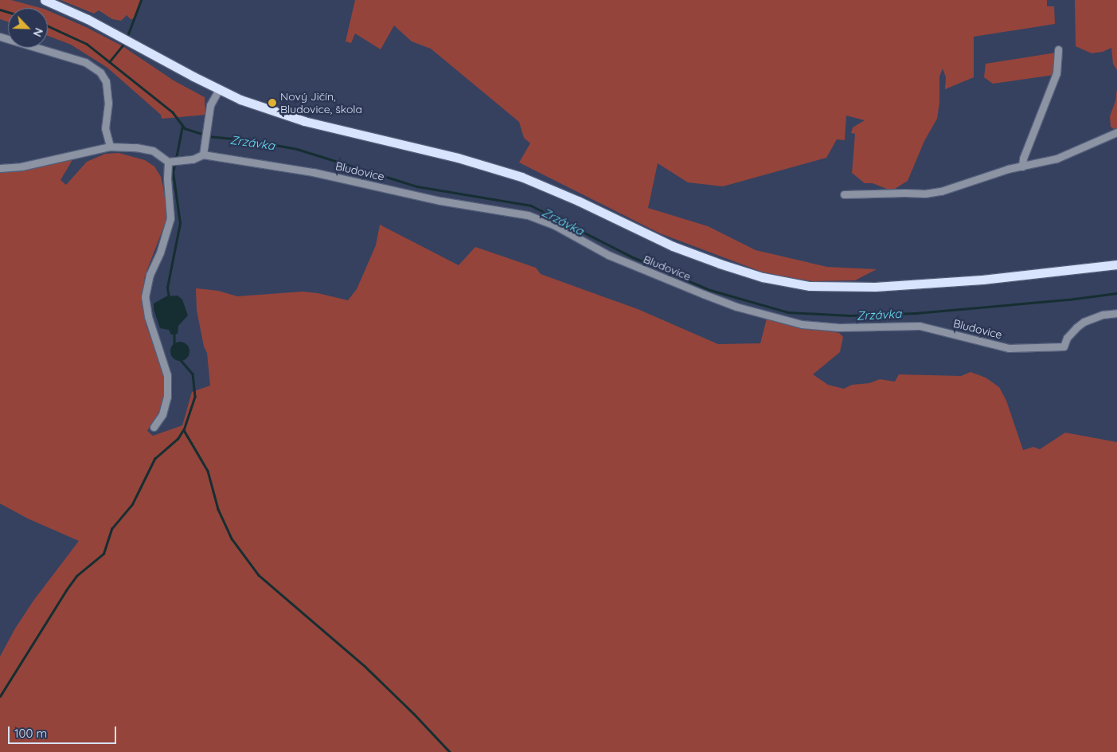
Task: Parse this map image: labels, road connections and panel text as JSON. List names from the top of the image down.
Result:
{
  "streets": {
    "street": ["Bludovice"]
  },
  "water": ["Zrzávka"],
  "places": ["Nový Jičín, Bludovice, škola"],
  "scale_bar": "100 m",
  "north": "bottom right"
}
